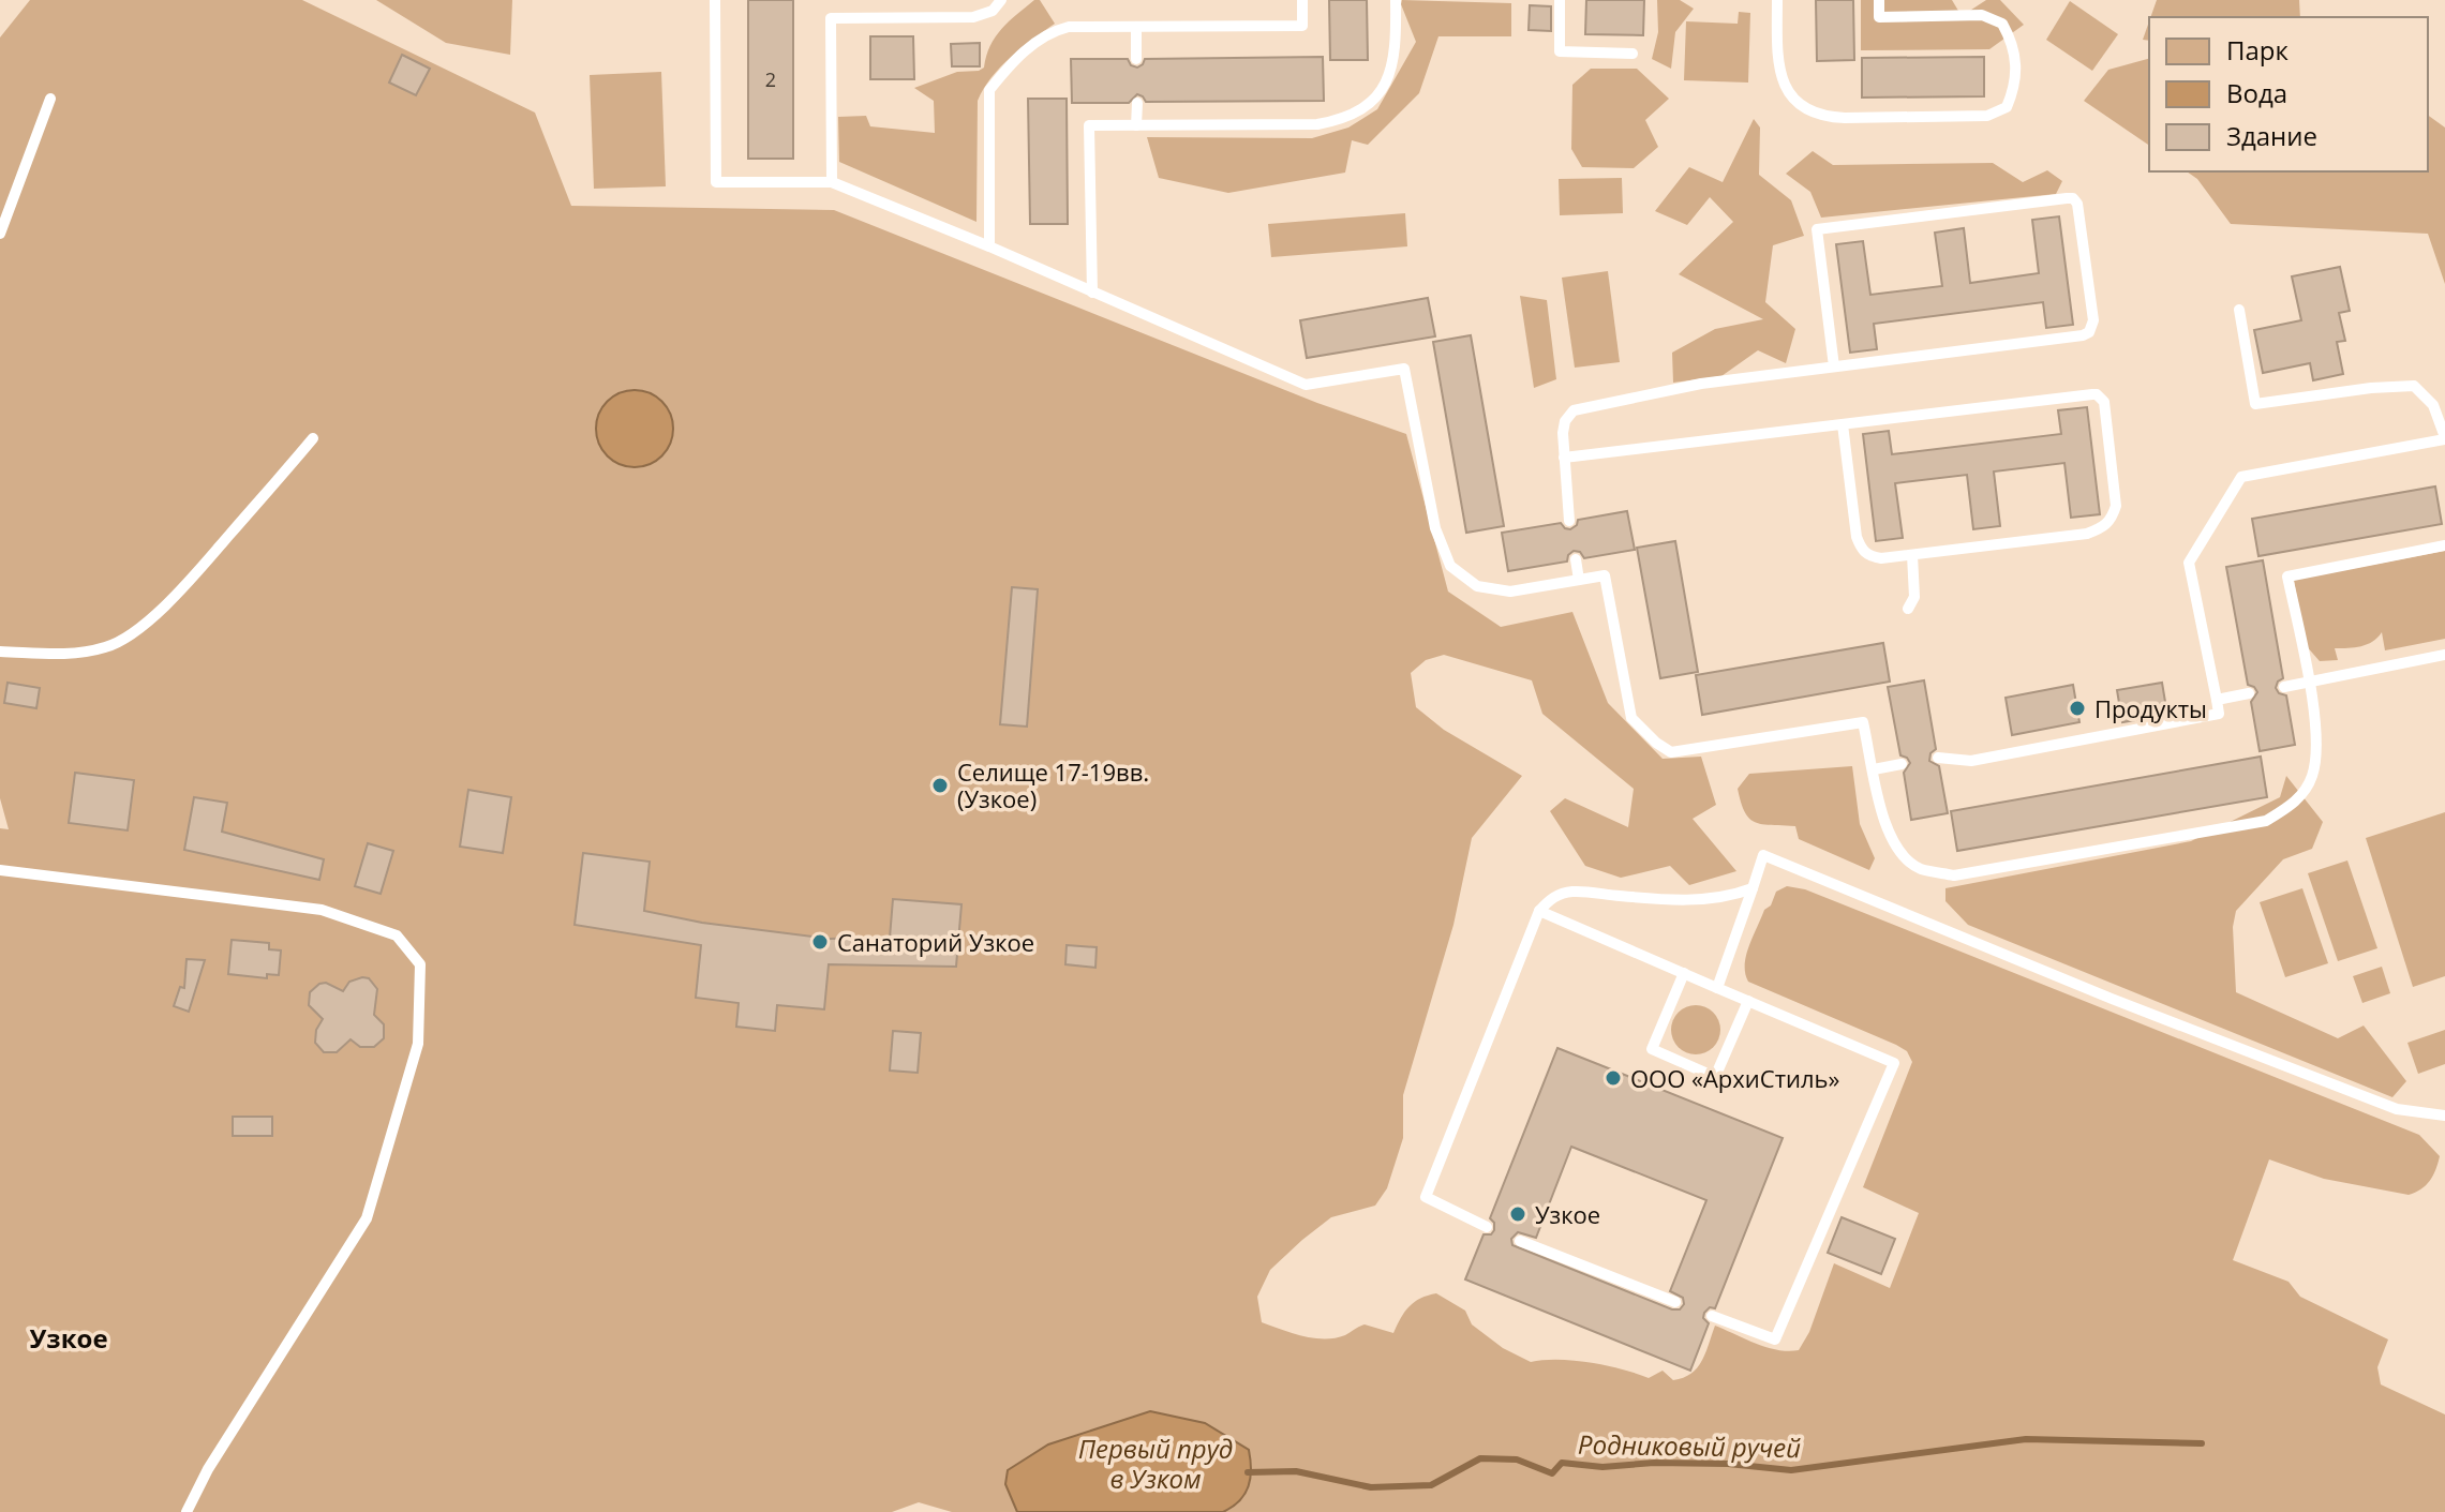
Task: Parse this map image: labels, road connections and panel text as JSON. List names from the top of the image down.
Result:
{
  "districts": ["Узкое"],
  "water": ["Родниковый ручей", "Первый пруд в Узком"],
  "places": [
    "Продукты",
    "Селище 17-19вв. (Узкое)",
    "Санаторий Узкое",
    "ООО «АрхиСтиль»",
    "Узкое"
  ],
  "house_numbers": ["2"],
  "legend": ["Парк", "Вода", "Здание"]
}
